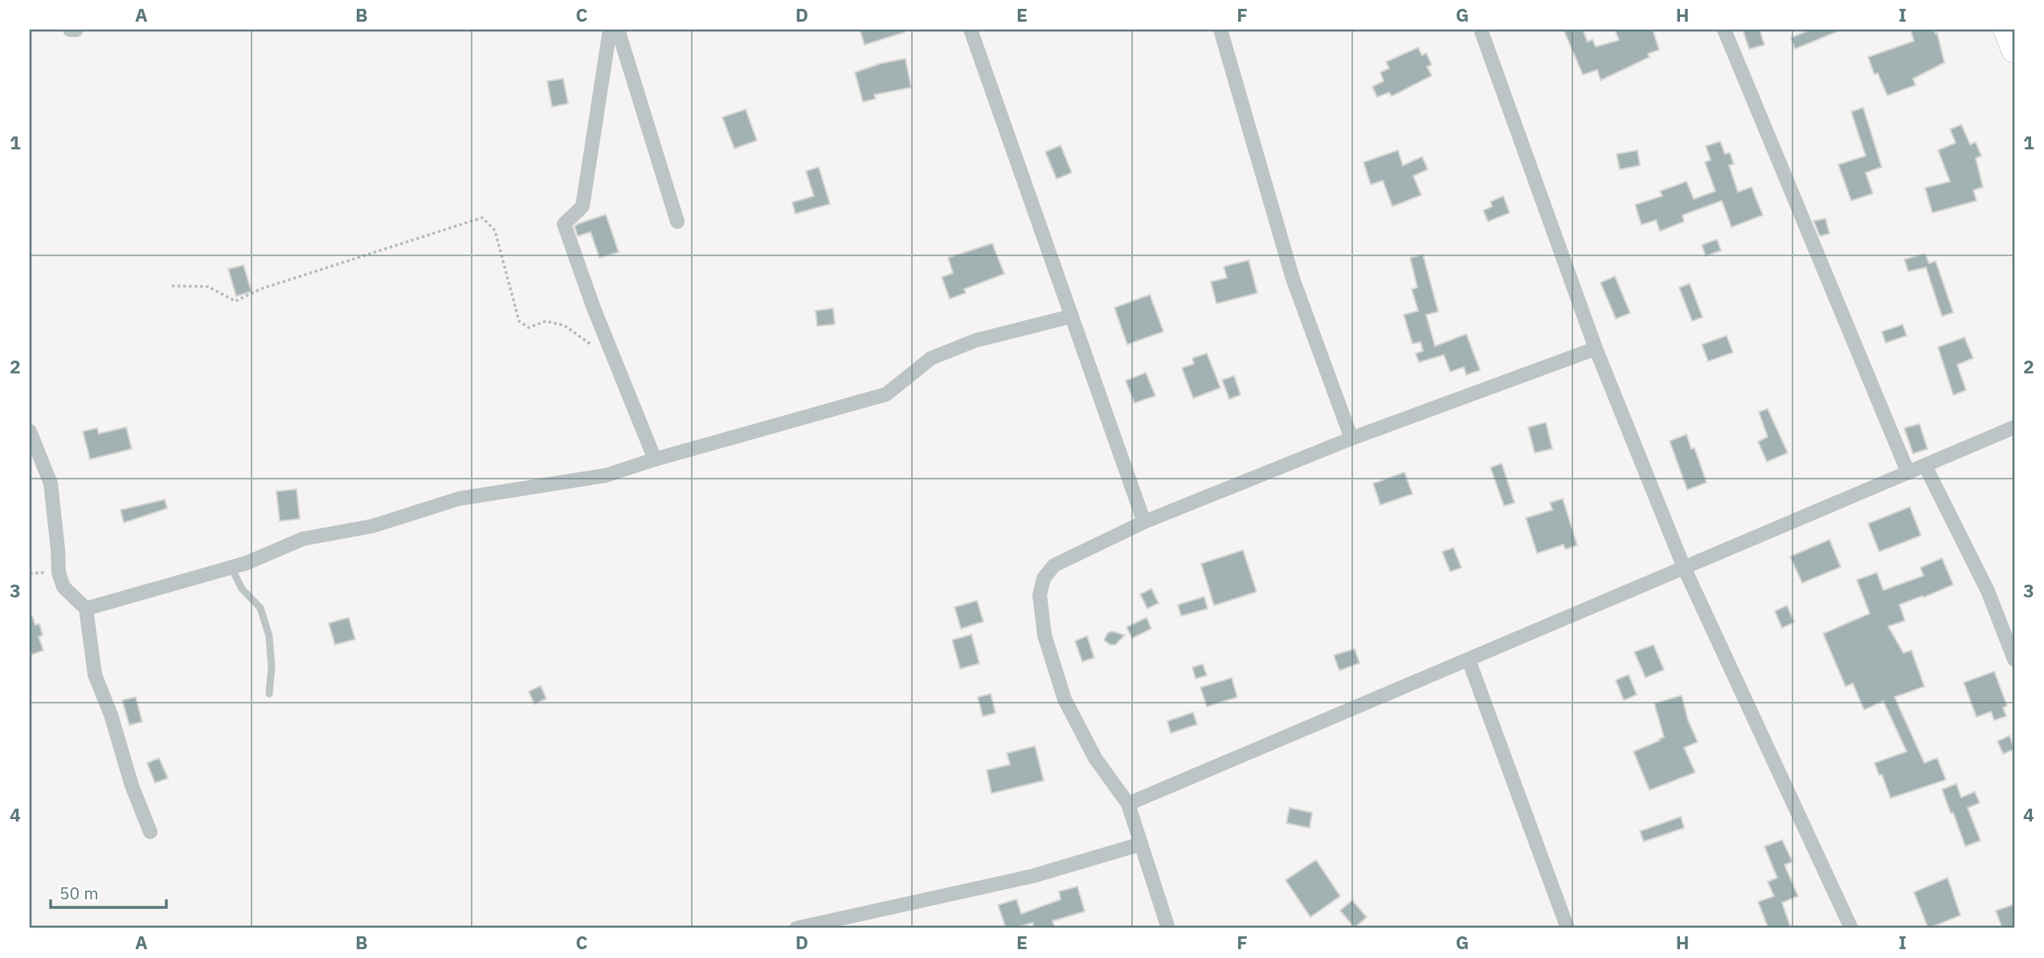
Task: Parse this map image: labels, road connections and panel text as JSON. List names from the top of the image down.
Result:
{
  "scale_bar": "50 m",
  "grid": {
    "columns": [
      "A",
      "B",
      "C",
      "D",
      "E",
      "F",
      "G",
      "H",
      "I"
    ],
    "rows": [
      "1",
      "2",
      "3",
      "4"
    ]
  }
}
